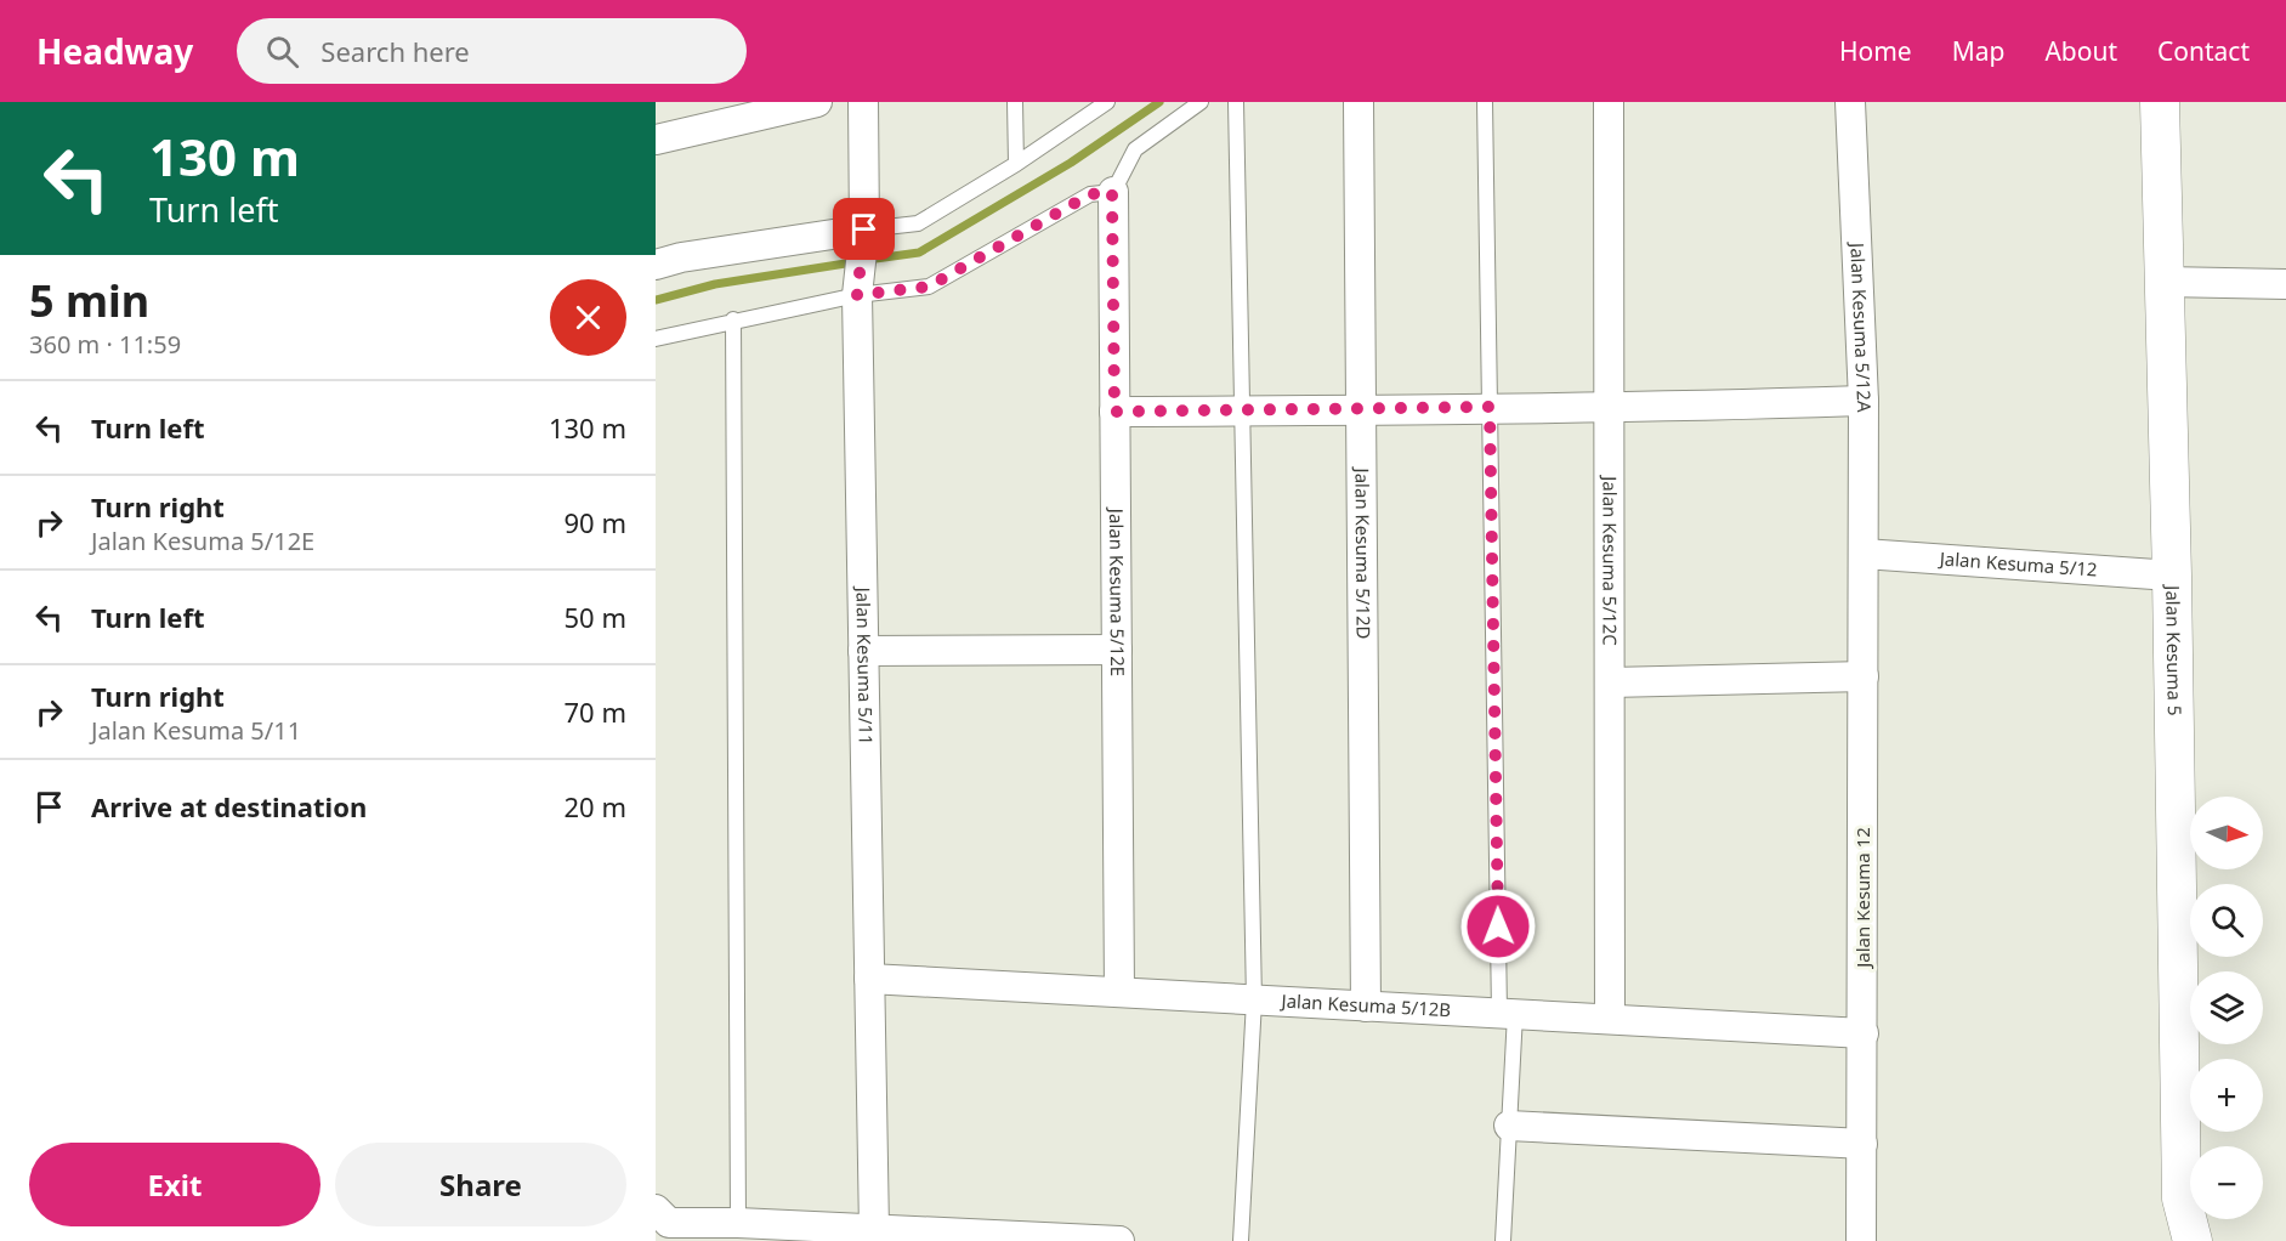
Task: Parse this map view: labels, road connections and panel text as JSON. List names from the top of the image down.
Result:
{
  "streets": {
    "street": [
      "Jalan Kesuma 5/12A",
      "Jalan Kesuma 5/12D",
      "Jalan Kesuma 5/12C",
      "Jalan Kesuma 5/12",
      "Jalan Kesuma 5/12E",
      "Jalan Kesuma 5",
      "Jalan Kesuma 5/11",
      "Jalan Kesuma 12",
      "Jalan Kesuma 5/12B"
    ]
  },
  "crossings": [
    ["Jalan Kesuma 5/12A", "Jalan Kesuma 5/12"],
    ["Jalan Kesuma 5/12A", "Jalan Kesuma 12"],
    ["Jalan Kesuma 5/12D", "Jalan Kesuma 5/12B"],
    ["Jalan Kesuma 5/12C", "Jalan Kesuma 5/12B"],
    ["Jalan Kesuma 5/12", "Jalan Kesuma 5"],
    ["Jalan Kesuma 5/12", "Jalan Kesuma 12"],
    ["Jalan Kesuma 5/12E", "Jalan Kesuma 5/12B"],
    ["Jalan Kesuma 5/11", "Jalan Kesuma 5/12B"],
    ["Jalan Kesuma 12", "Jalan Kesuma 5/12B"]
  ],
  "north": "right",
  "page": {
    "header": "Headway",
    "search": "Search here",
    "nav": [
      "Home",
      "Map",
      "About",
      "Contact"
    ],
    "turn": ["130 m", "Turn left"],
    "heading": ["5 min", "360 m · 11:59"],
    "list": [
      {
        "name": "Turn left",
        "value": "130 m"
      },
      {
        "name": "Turn right",
        "note": "Jalan Kesuma 5/12E",
        "value": "90 m"
      },
      {
        "name": "Turn left",
        "value": "50 m"
      },
      {
        "name": "Turn right",
        "note": "Jalan Kesuma 5/11",
        "value": "70 m"
      },
      {
        "name": "Arrive at destination",
        "value": "20 m"
      }
    ],
    "map_buttons": ["+", "−"],
    "buttons": ["Exit", "Share"]
  }
}
